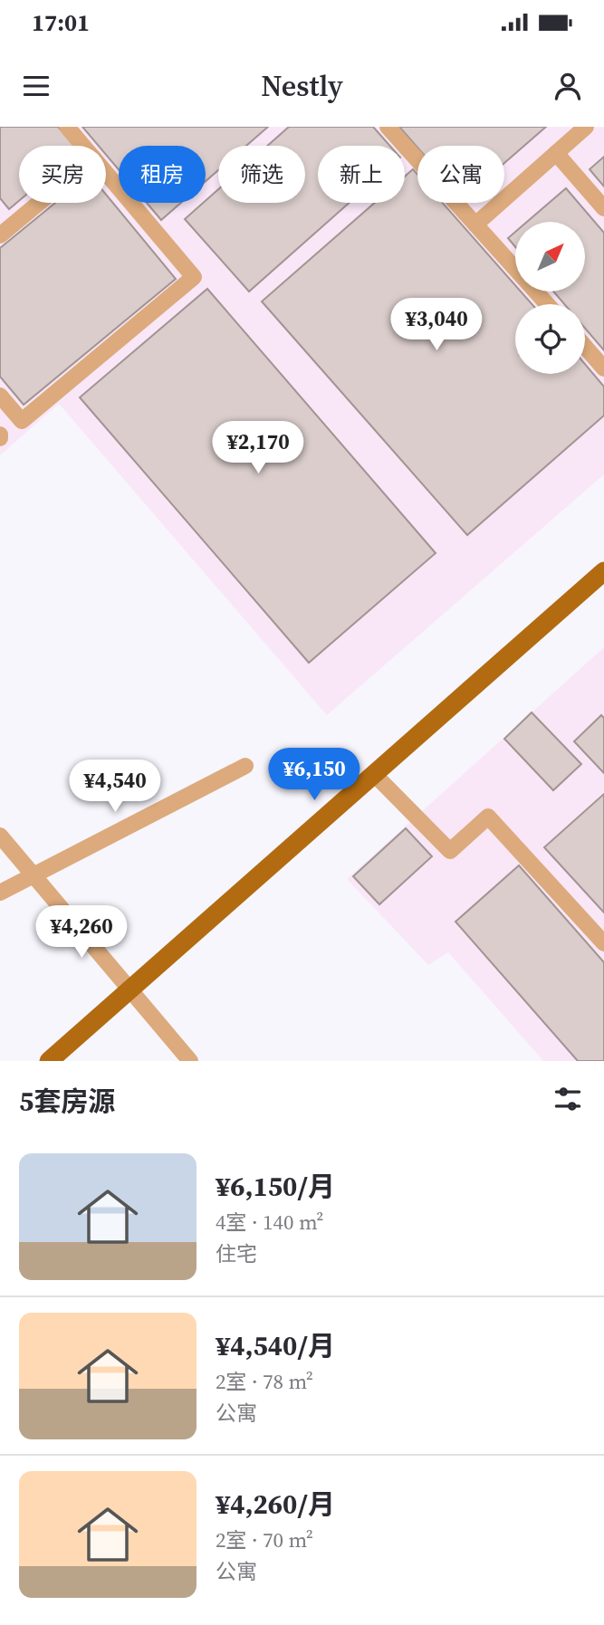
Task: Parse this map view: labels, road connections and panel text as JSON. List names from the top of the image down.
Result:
{
  "north": "top right",
  "page": {
    "status": "17:01",
    "header": "Nestly",
    "chip": [
      "买房",
      "租房",
      "筛选",
      "新上",
      "公寓"
    ],
    "price": [
      "¥3,040",
      "¥2,170",
      "¥6,150",
      "¥4,540",
      "¥4,260"
    ],
    "heading": "5套房源",
    "list": [
      {
        "name": "¥6,150/月",
        "note": "4室 · 140 m² · 住宅"
      },
      {
        "name": "¥4,540/月",
        "note": "2室 · 78 m² · 公寓"
      },
      {
        "name": "¥4,260/月",
        "note": "2室 · 70 m² · 公寓"
      }
    ]
  }
}
